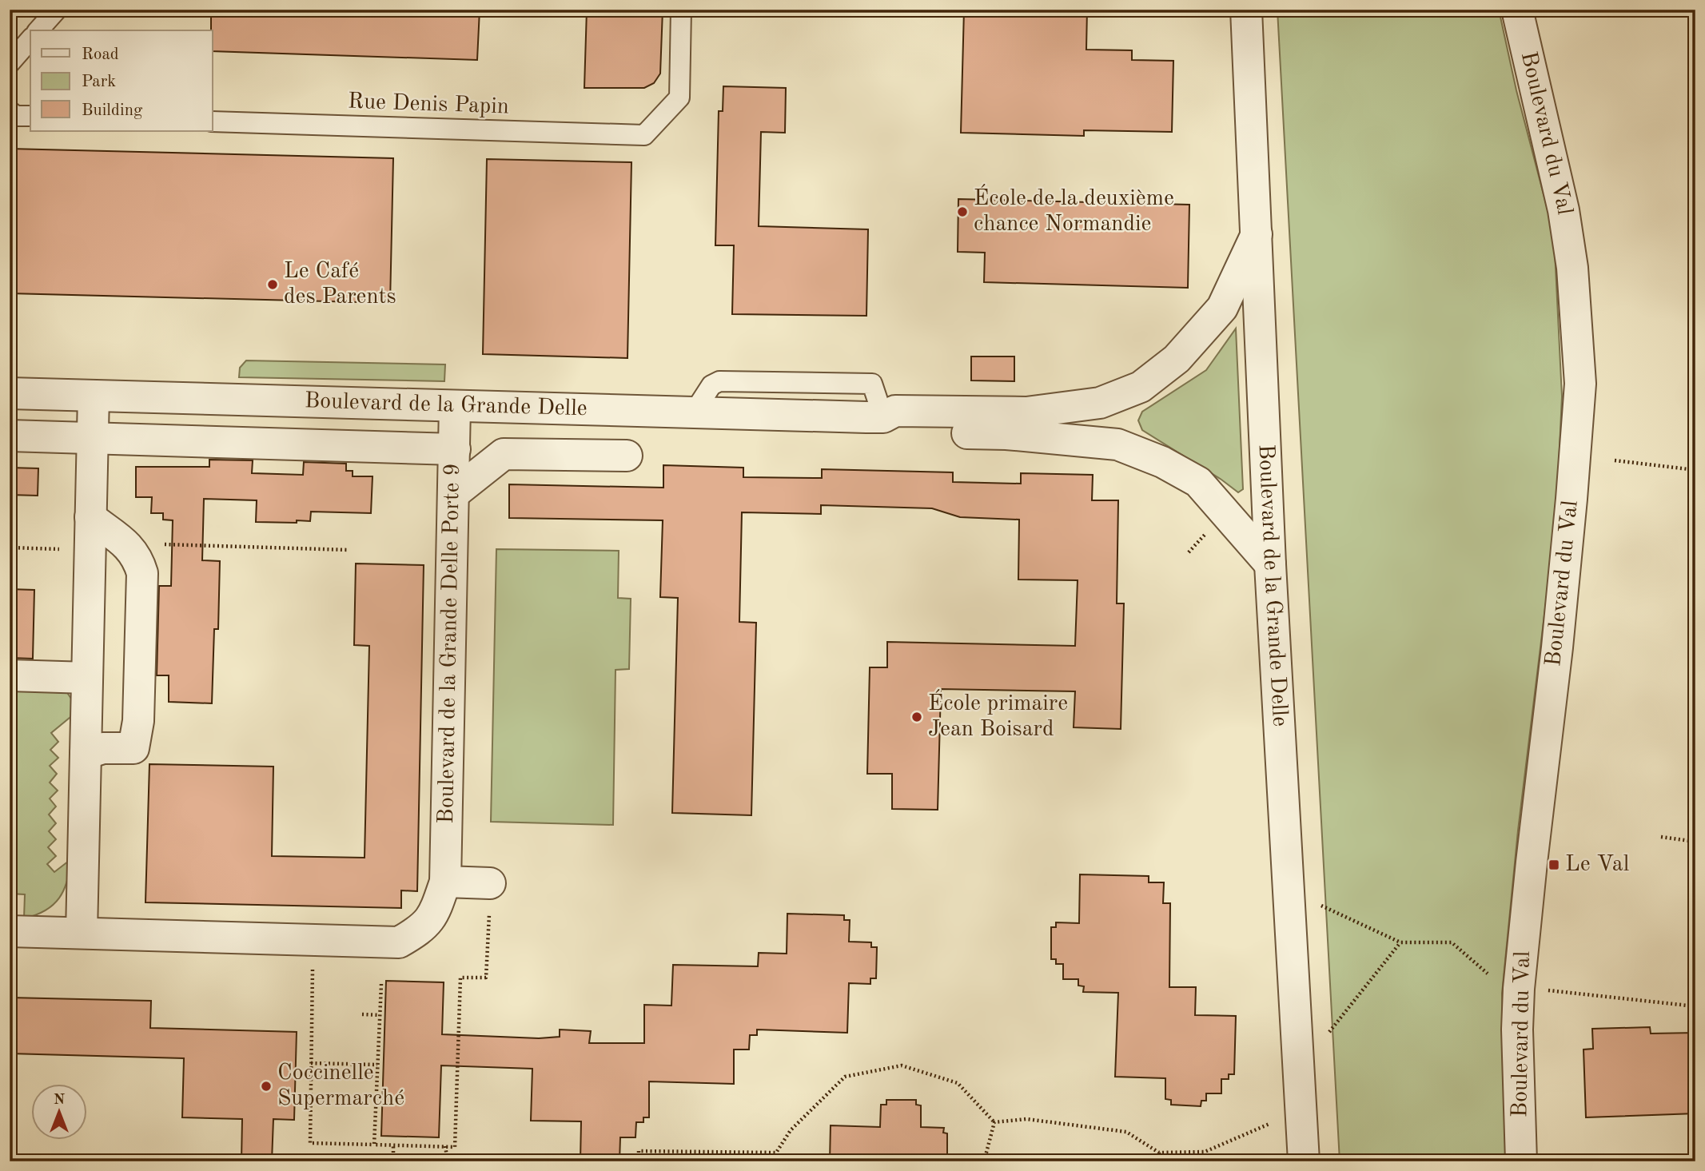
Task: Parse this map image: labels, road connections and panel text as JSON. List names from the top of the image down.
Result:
{
  "streets": {
    "street": ["Boulevard du Val", "Boulevard de la Grande Delle", "Boulevard de la Grande Delle Porte 9"],
    "lane": ["Rue Denis Papin"]
  },
  "crossings": [
    ["Boulevard de la Grande Delle", "Boulevard de la Grande Delle Porte 9"]
  ],
  "places": {
    "other": [
      "École de la deuxième chance Normandie",
      "Le Café des Parents",
      "École primaire Jean Boisard",
      "Coccinelle Supermarché"
    ],
    "transit": ["Le Val"]
  },
  "legend": ["Road", "Park", "Building"],
  "north": "top"
}
